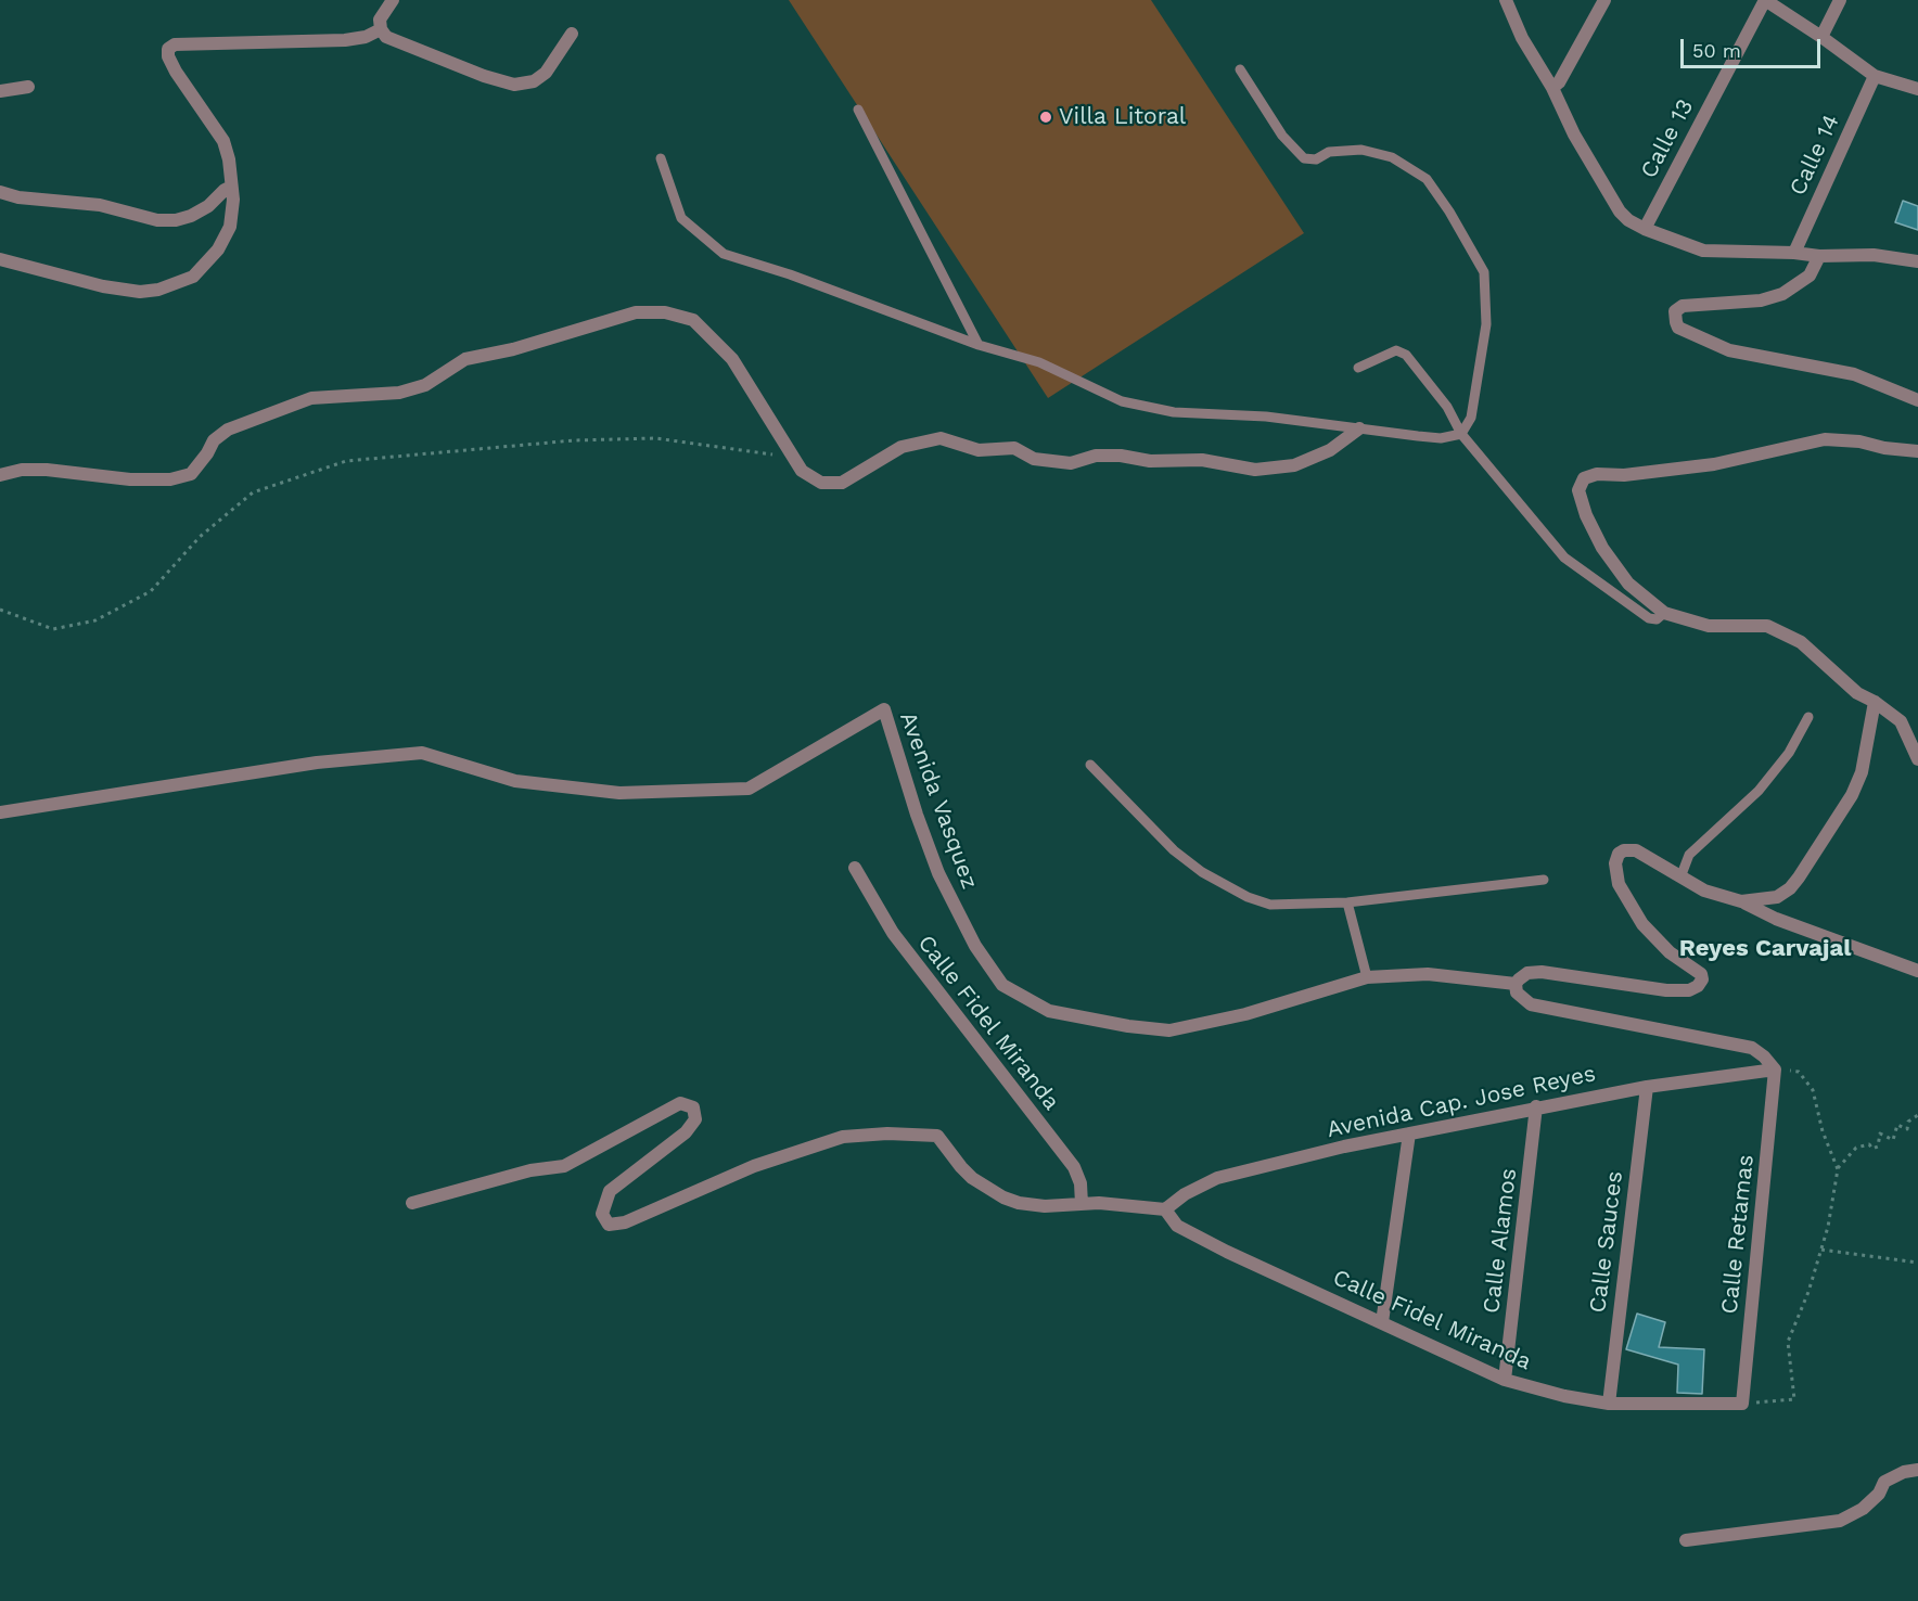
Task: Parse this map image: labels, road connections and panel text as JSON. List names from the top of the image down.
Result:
{
  "streets": {
    "street": [
      "Calle 13",
      "Calle 14",
      "Avenida Vasquez",
      "Calle Fidel Miranda",
      "Avenida Cap. Jose Reyes",
      "Calle Retamas",
      "Calle Alamos",
      "Calle Sauces"
    ]
  },
  "crossings": [
    ["Calle Fidel Miranda", "Avenida Cap. Jose Reyes"],
    ["Calle Fidel Miranda", "Calle Retamas"],
    ["Calle Fidel Miranda", "Calle Alamos"],
    ["Calle Fidel Miranda", "Calle Sauces"],
    ["Avenida Cap. Jose Reyes", "Calle Retamas"],
    ["Avenida Cap. Jose Reyes", "Calle Alamos"],
    ["Avenida Cap. Jose Reyes", "Calle Sauces"]
  ],
  "districts": ["Reyes Carvajal"],
  "places": ["Villa Litoral"],
  "scale_bar": "50 m"
}
